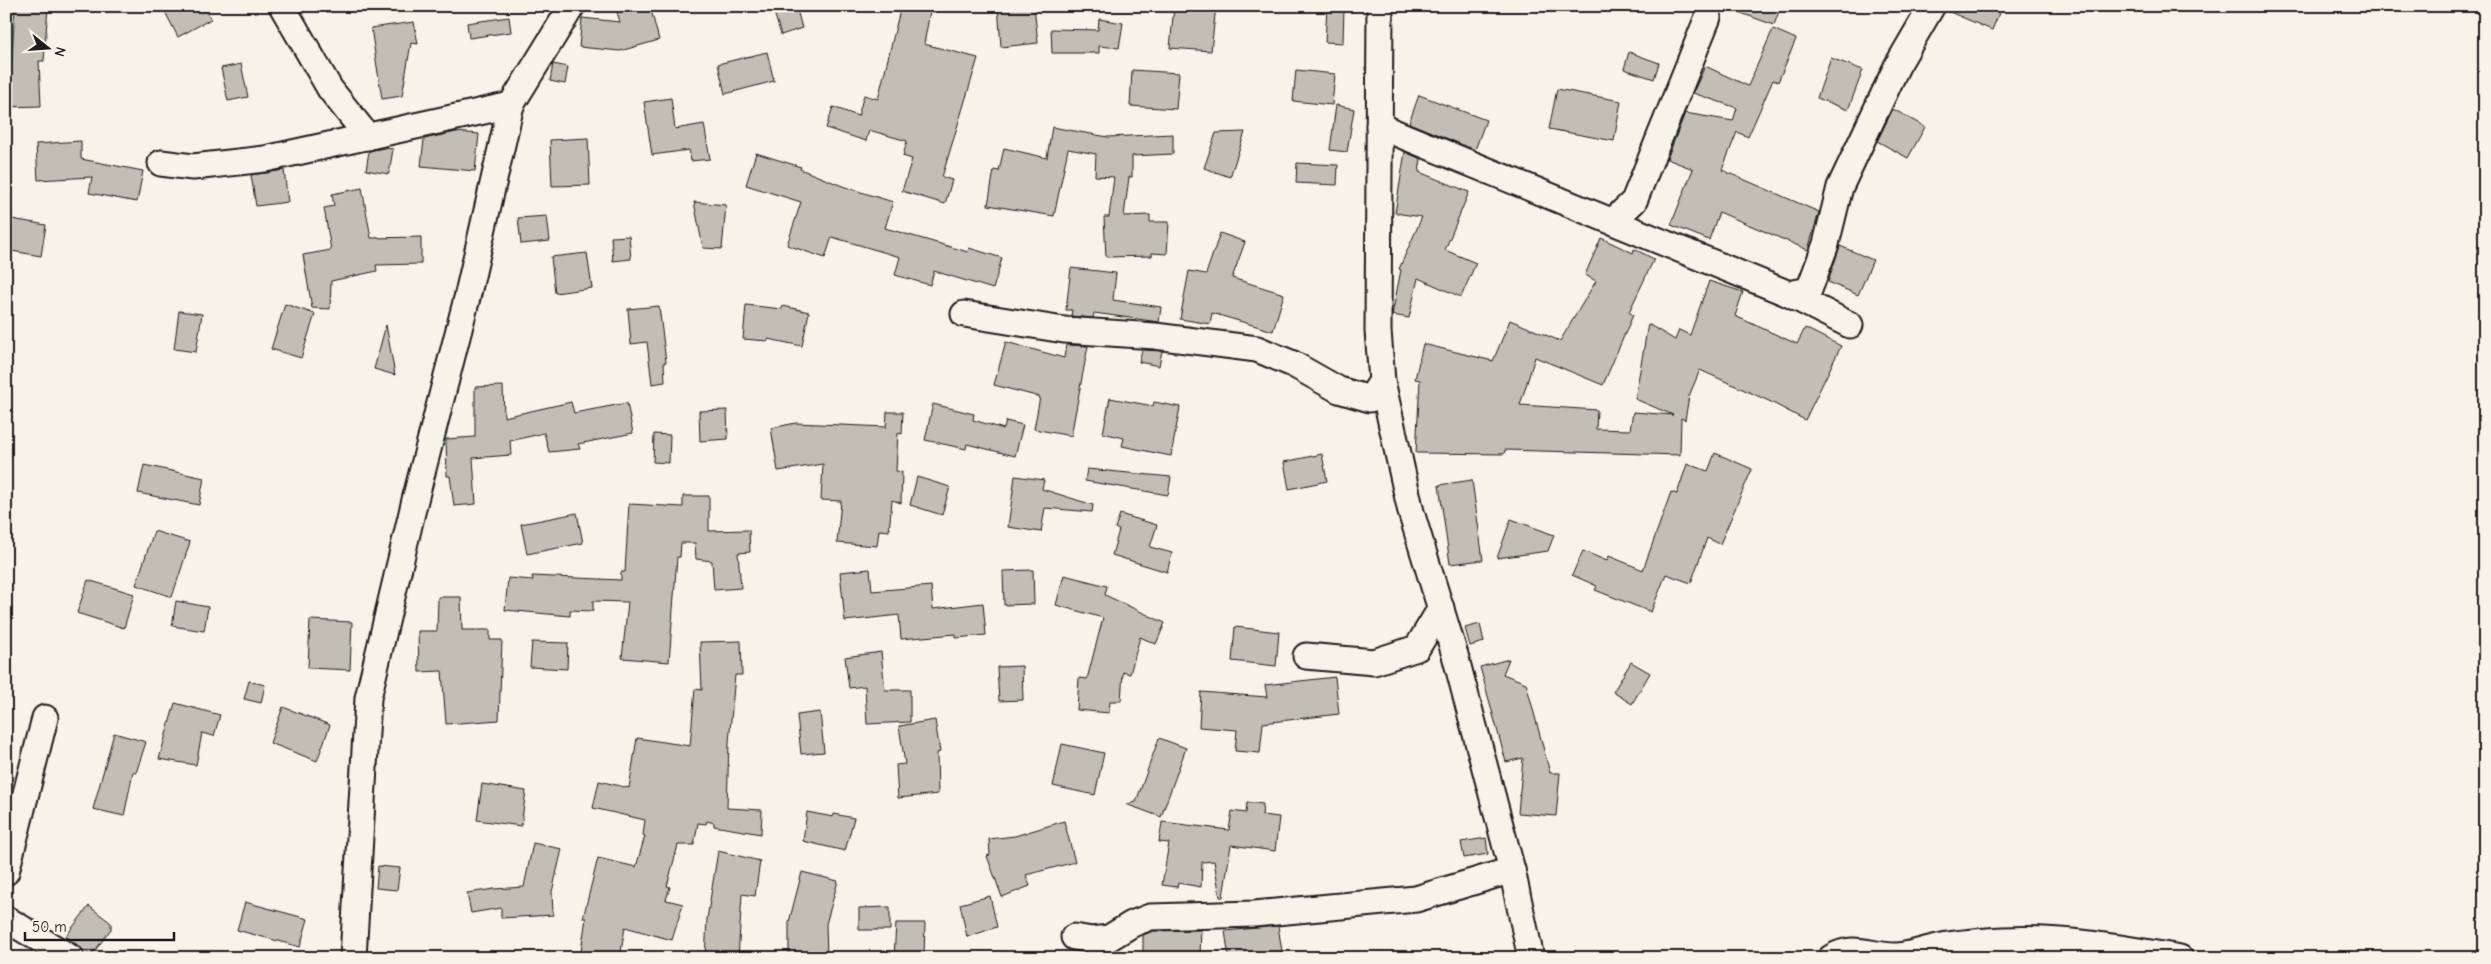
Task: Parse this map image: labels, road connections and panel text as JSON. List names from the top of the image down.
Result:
{
  "scale_bar": "50 m",
  "north": "right"
}
